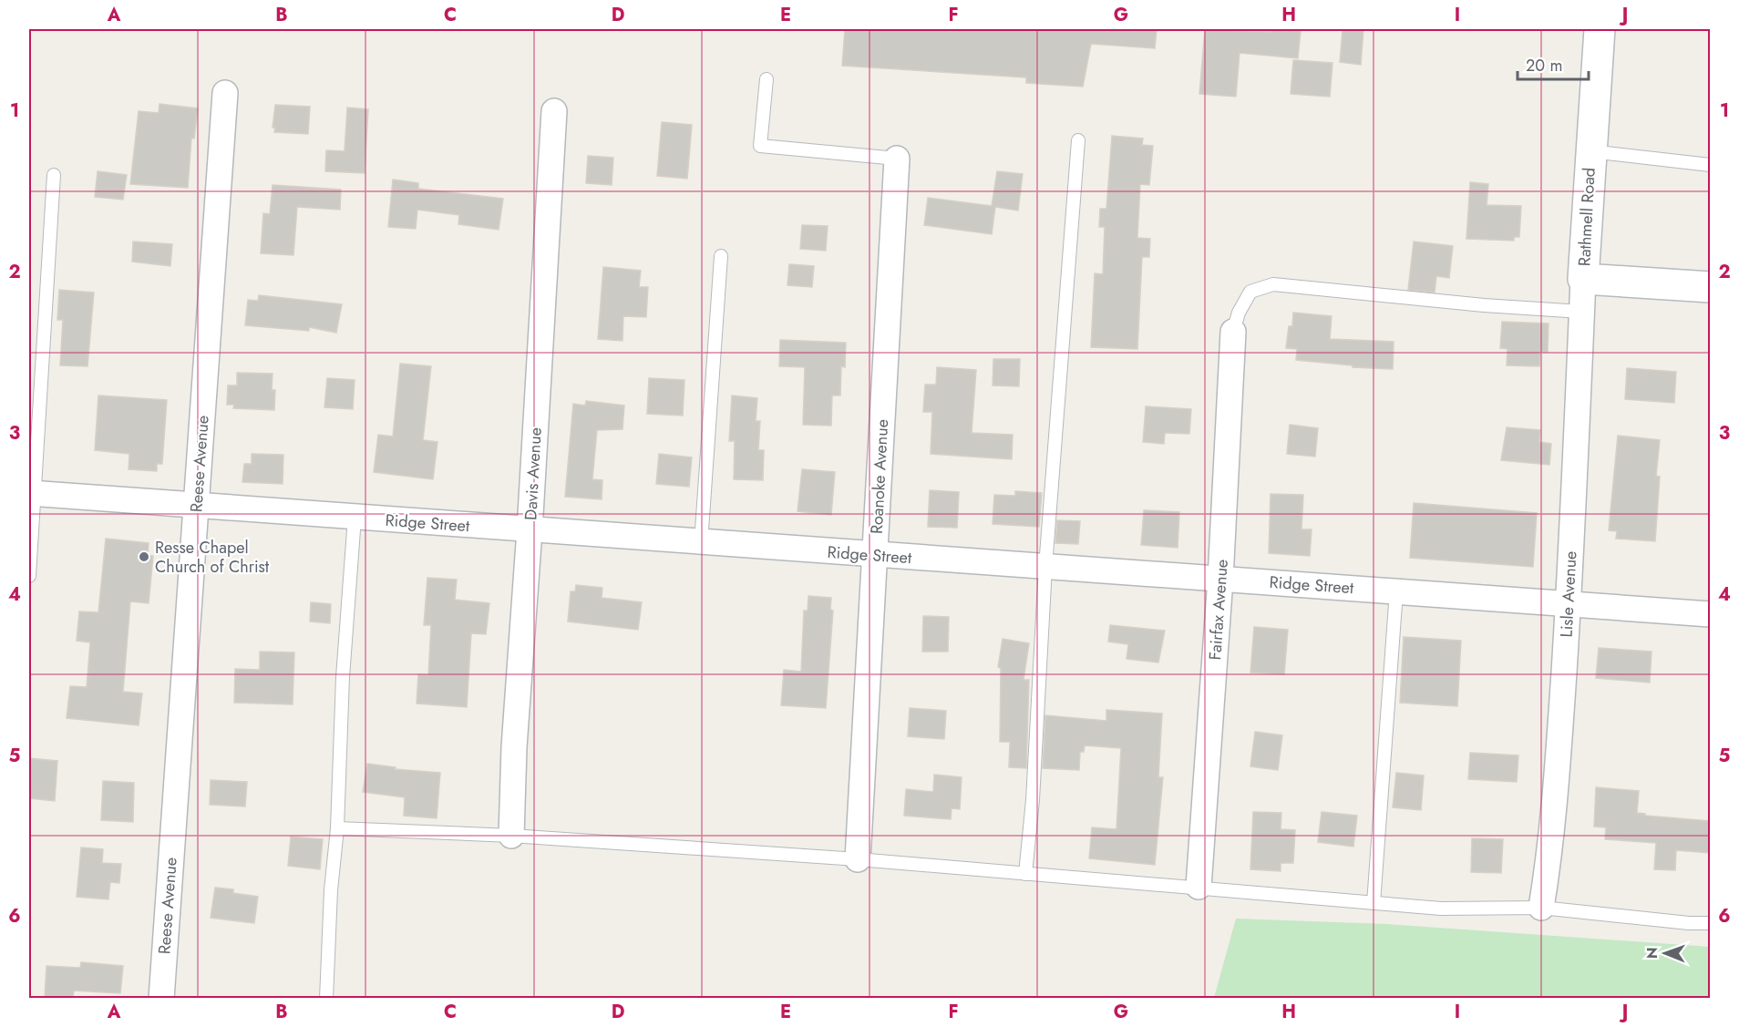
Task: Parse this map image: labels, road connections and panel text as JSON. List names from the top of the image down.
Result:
{
  "streets": {
    "street": [
      "Rathmell Road",
      "Reese Avenue",
      "Davis Avenue",
      "Roanoke Avenue",
      "Ridge Street",
      "Lisle Avenue",
      "Fairfax Avenue"
    ]
  },
  "crossings": [
    ["Rathmell Road", "Lisle Avenue"],
    ["Reese Avenue", "Ridge Street"],
    ["Davis Avenue", "Ridge Street"],
    ["Roanoke Avenue", "Ridge Street"],
    ["Ridge Street", "Lisle Avenue"],
    ["Ridge Street", "Fairfax Avenue"]
  ],
  "places": ["Resse Chapel Church of Christ"],
  "scale_bar": "20 m",
  "north": "left",
  "grid": {
    "columns": [
      "A",
      "B",
      "C",
      "D",
      "E",
      "F",
      "G",
      "H",
      "I",
      "J"
    ],
    "rows": [
      "1",
      "2",
      "3",
      "4",
      "5",
      "6"
    ]
  }
}
